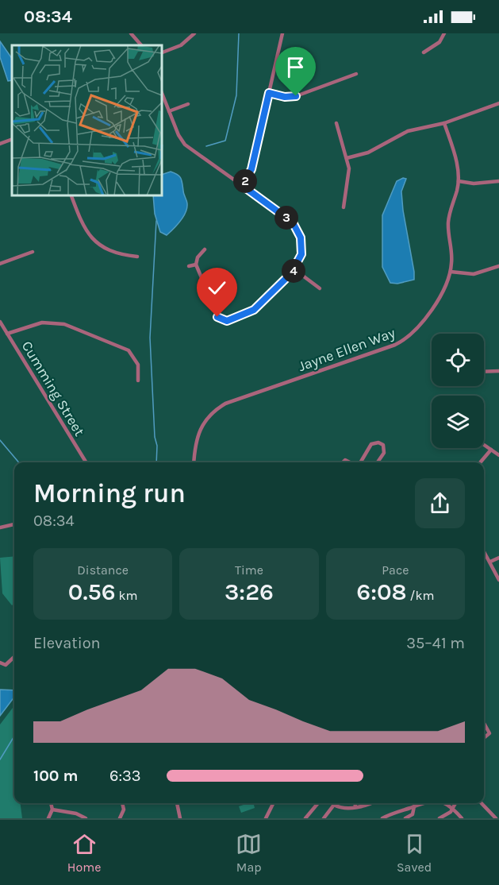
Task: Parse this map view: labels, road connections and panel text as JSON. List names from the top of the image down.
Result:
{
  "streets": {
    "street": ["Jayne Ellen Way", "Cumming Street"]
  },
  "page": {
    "status": "08:34",
    "pins": ["2", "3", "4"],
    "heading": ["Morning run", "08:34"],
    "stats": [
      ["Distance", "0.56 km"],
      ["Time", "3:26"],
      ["Pace", "6:08 /km"]
    ],
    "chart": ["Elevation", "35–41 m"],
    "list": [
      {
        "name": "100 m",
        "note": "6:33"
      }
    ],
    "tabs": ["Home", "Map", "Saved"]
  }
}
